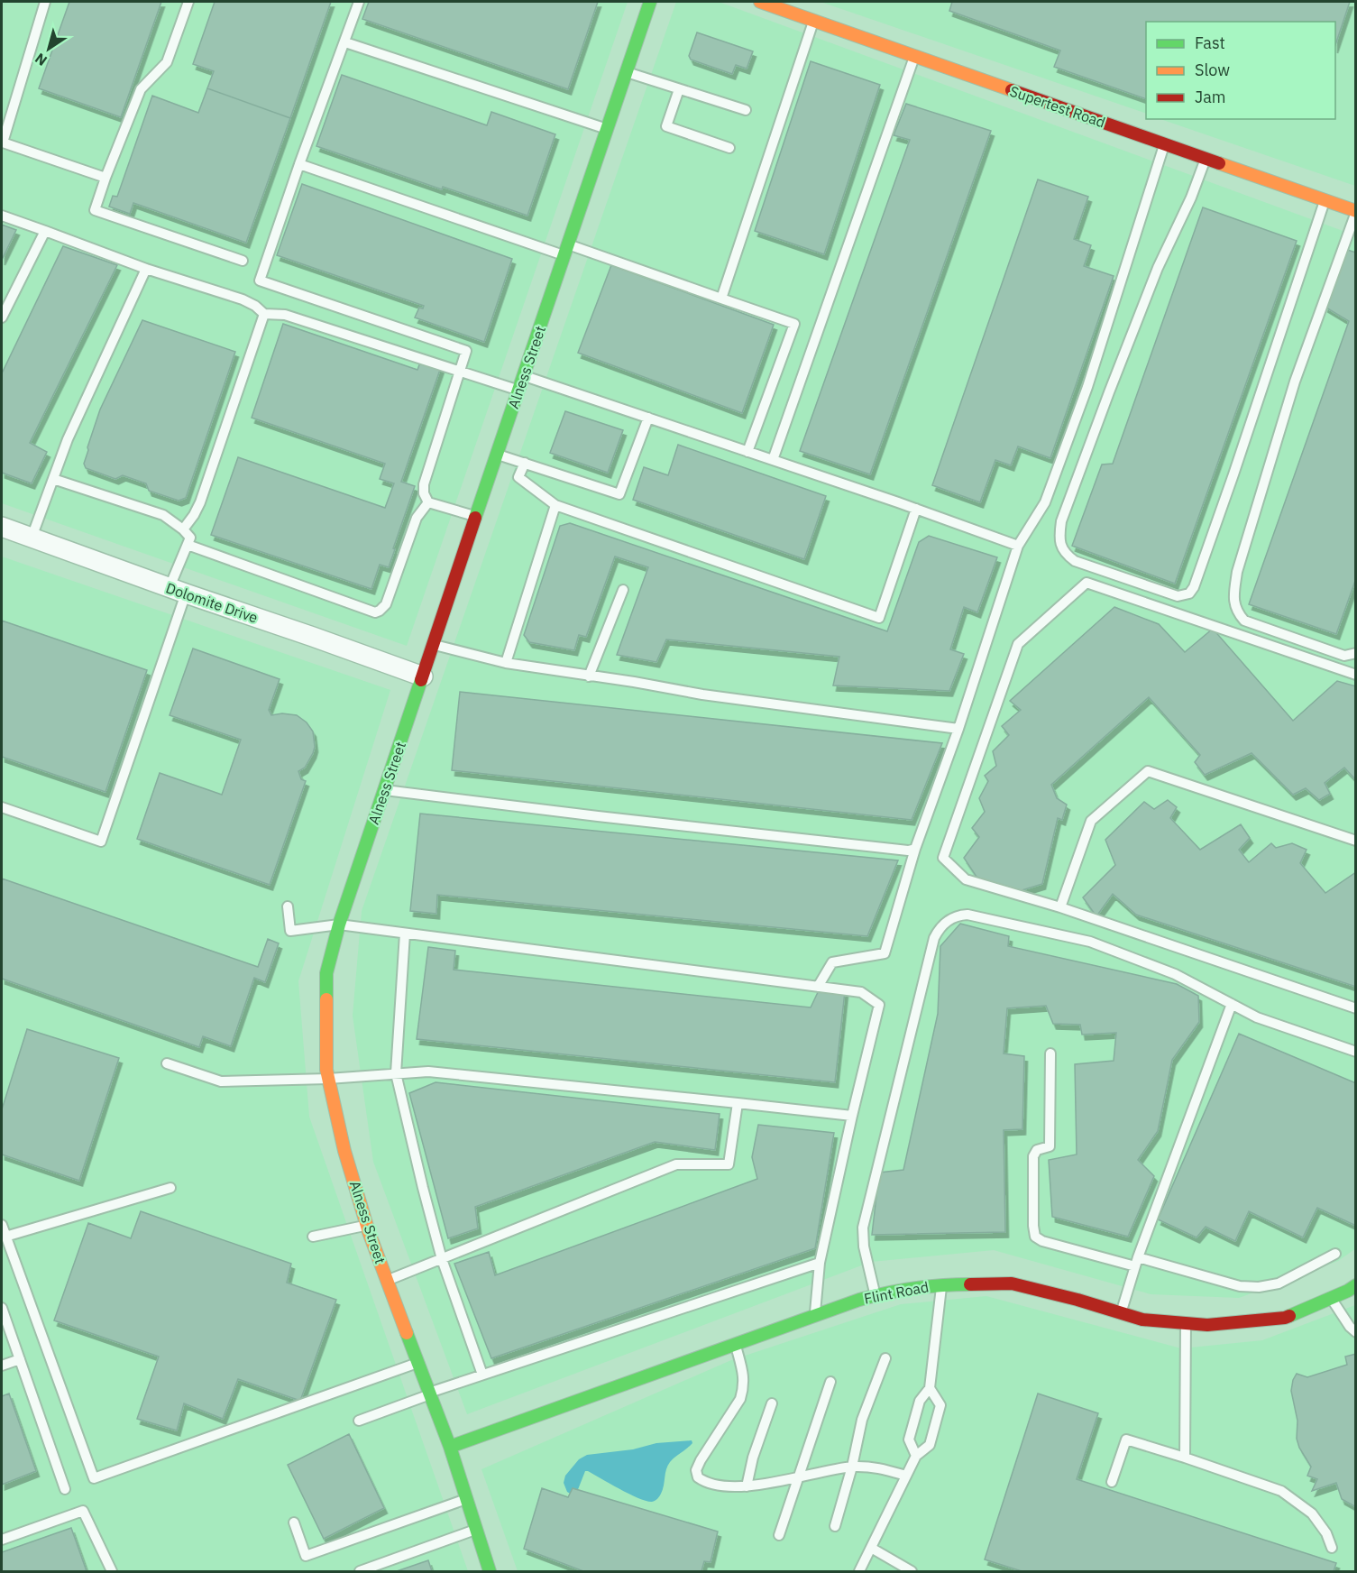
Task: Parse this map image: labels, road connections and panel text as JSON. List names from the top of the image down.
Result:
{
  "streets": {
    "street": [
      "Supertest Road",
      "Alness Street",
      "Dolomite Drive",
      "Flint Road"
    ]
  },
  "crossings": [
    ["Alness Street", "Dolomite Drive"],
    ["Alness Street", "Flint Road"]
  ],
  "legend": ["Fast", "Slow", "Jam"],
  "north": "bottom left"
}
